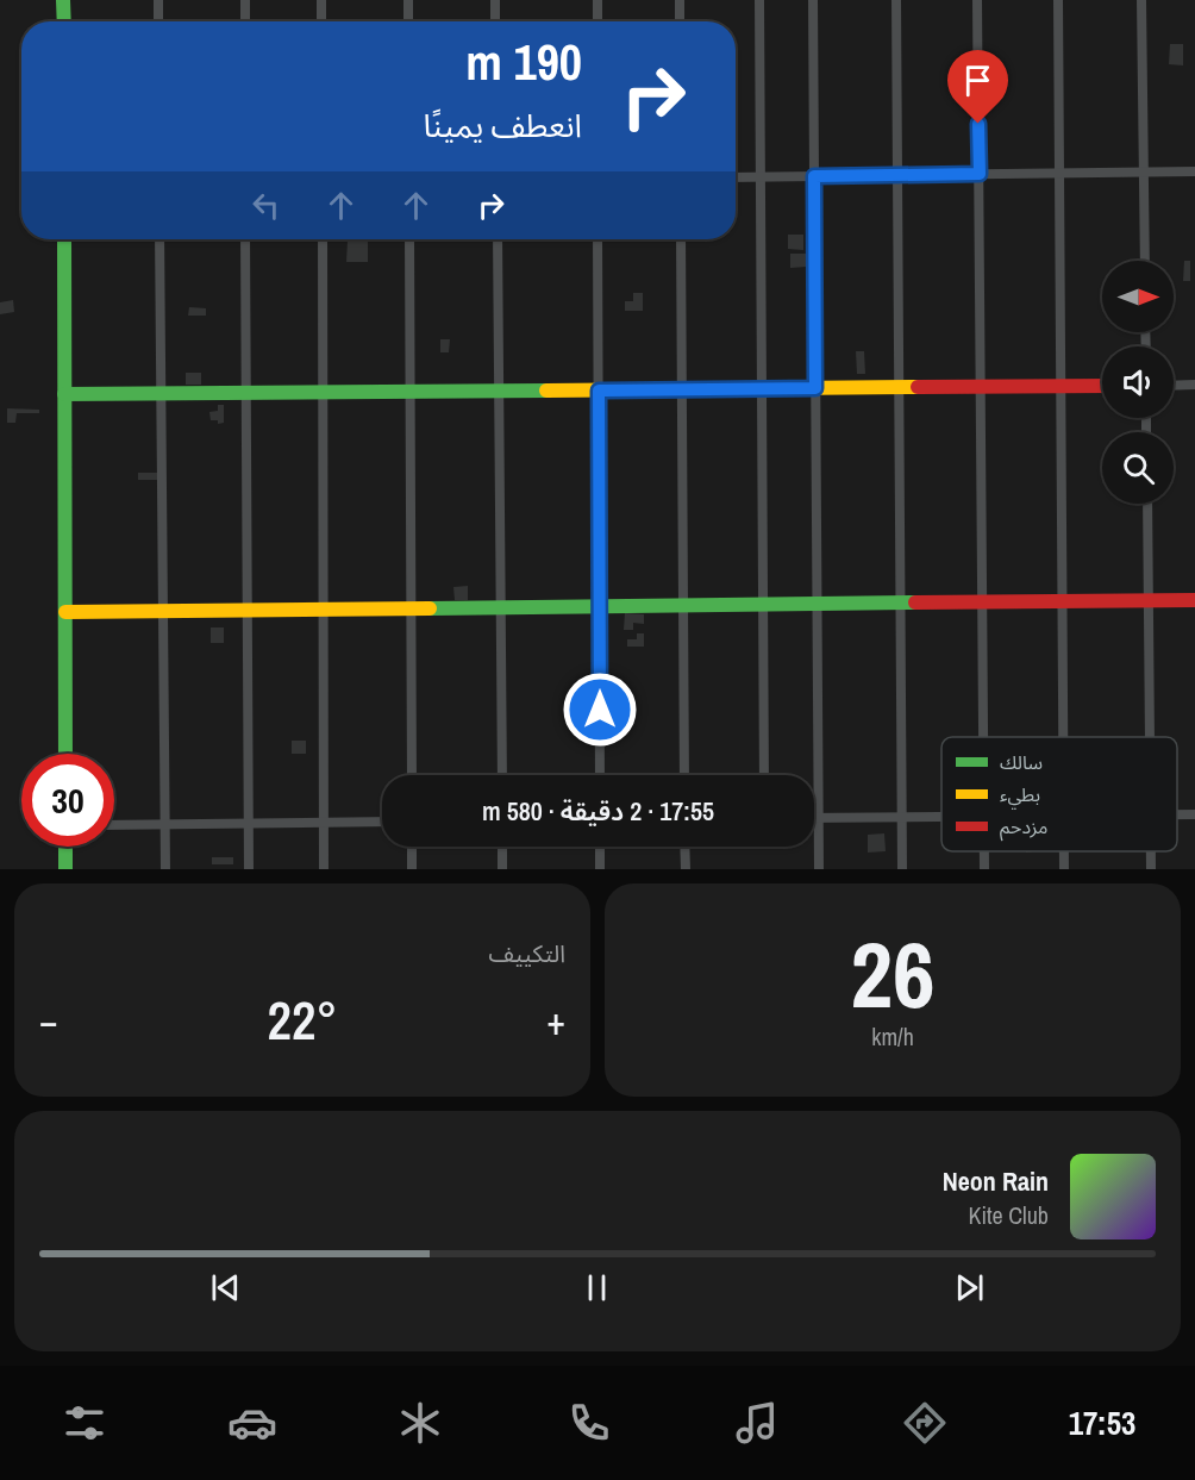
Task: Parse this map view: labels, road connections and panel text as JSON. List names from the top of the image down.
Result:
{
  "legend": ["سالك", "بطيء", "مزدحم"],
  "north": "right",
  "page": {
    "turn": ["190 m", "انعطف يمينًا"],
    "limit": "30",
    "trip": "17:55 · 2 دقيقة · 580 m",
    "tile": [
      ["26", "km/h"],
      "التكييف"
    ],
    "heat": ["−", "22°", "+"],
    "song": ["Neon Rain", "Kite Club"],
    "tabs": "17:53"
  }
}
